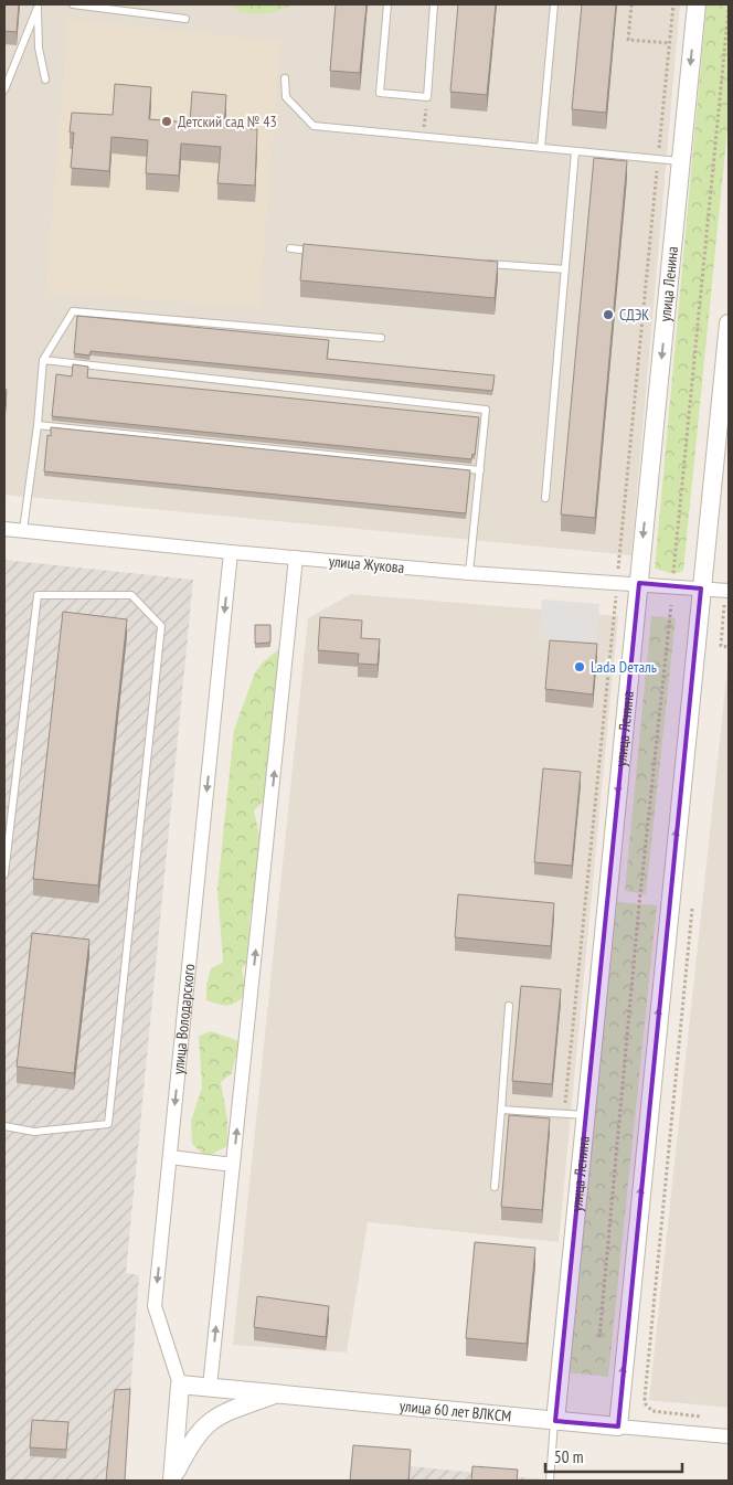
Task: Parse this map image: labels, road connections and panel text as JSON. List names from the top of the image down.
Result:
{
  "streets": {
    "street": [
      "улица Ленина",
      "улица Жукова",
      "улица Володарского",
      "улица 60 лет ВЛКСМ"
    ]
  },
  "crossings": [
    ["улица Ленина", "улица Жукова"],
    ["улица Ленина", "улица 60 лет ВЛКСМ"],
    ["улица Жукова", "улица Володарского"],
    ["улица Володарского", "улица 60 лет ВЛКСМ"]
  ],
  "places": ["Детский сад № 43", "СДЭК", "Lada Dеталь"],
  "scale_bar": "50 m"
}
